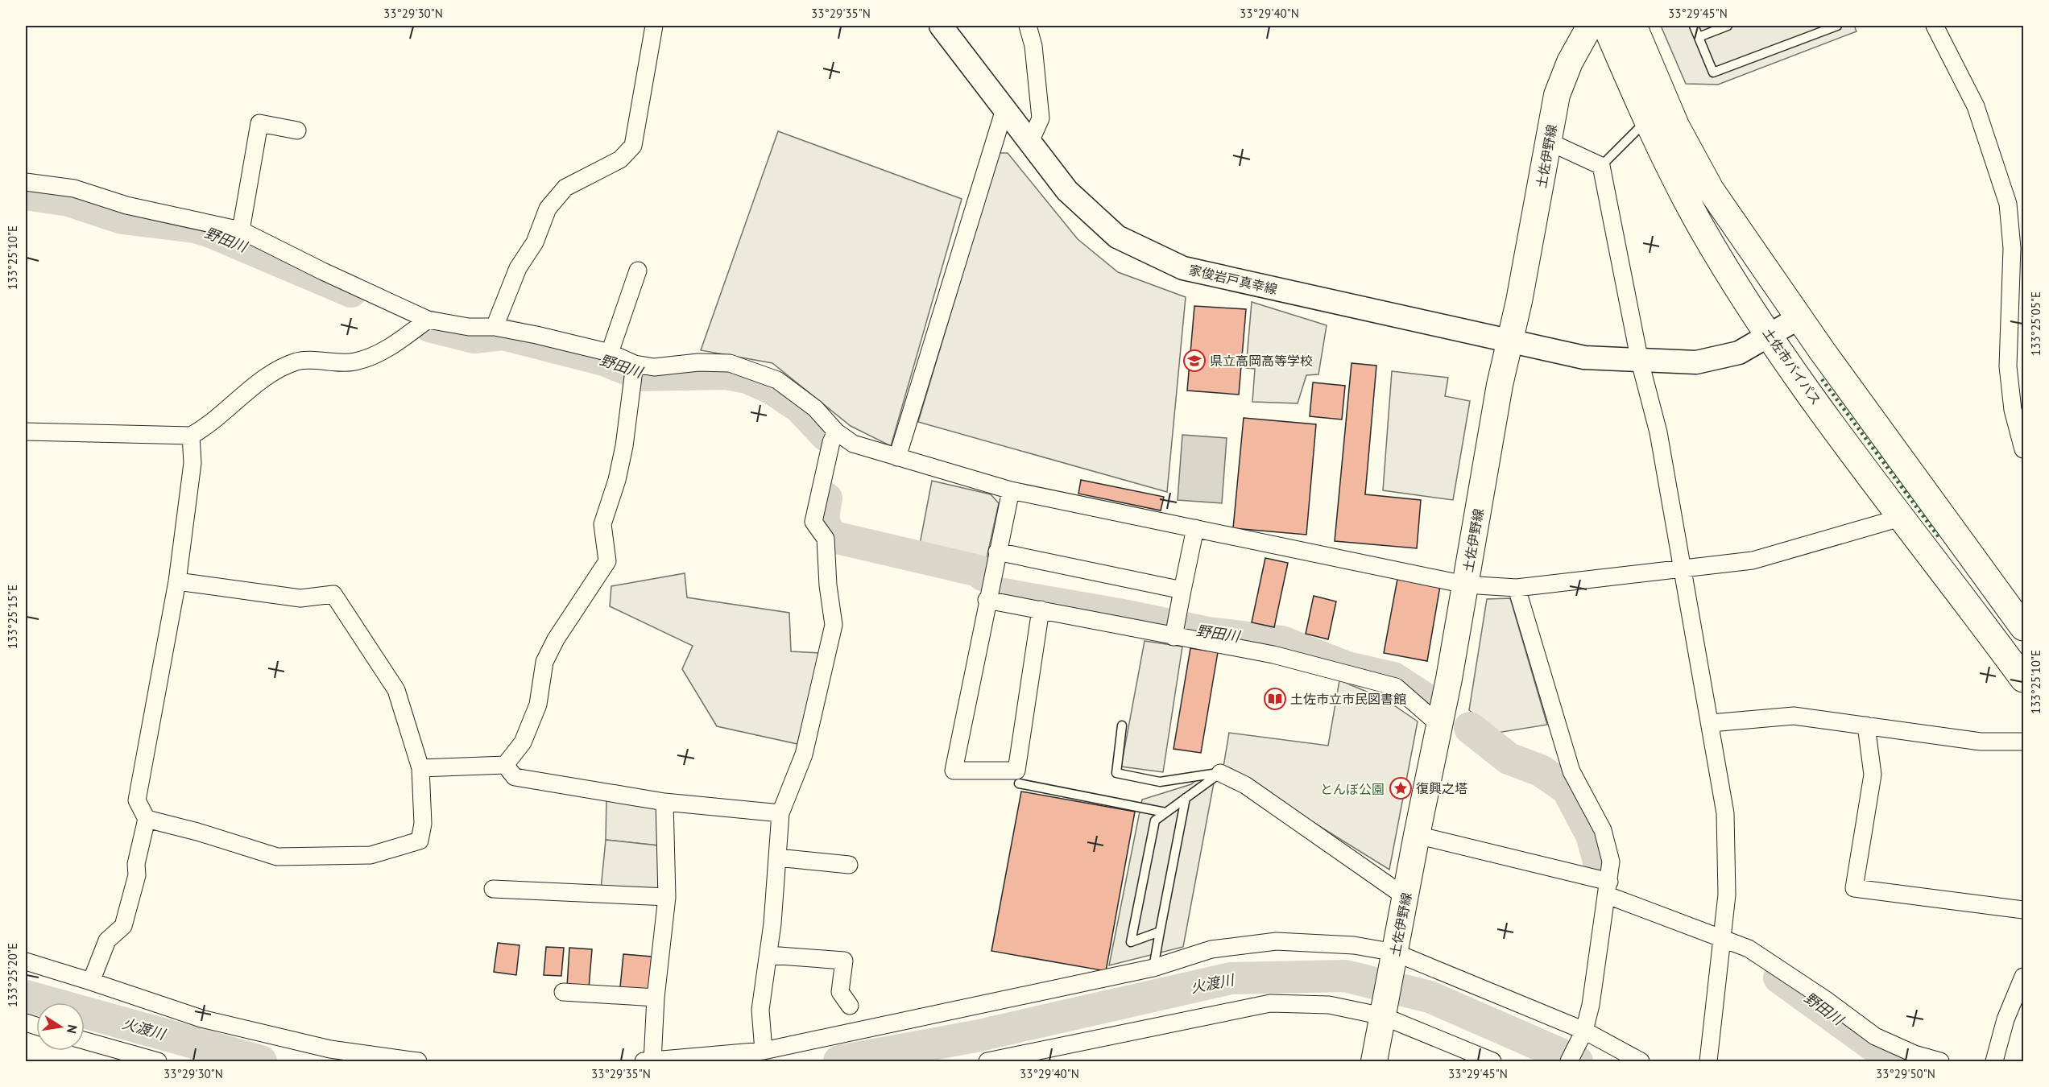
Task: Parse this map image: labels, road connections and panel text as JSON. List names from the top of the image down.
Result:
{
  "streets": {
    "highway": ["土佐市バイパス"],
    "main road": ["土佐伊野線", "家俊岩戸真幸線"]
  },
  "crossings": [
    ["土佐伊野線", "家俊岩戸真幸線"],
    ["家俊岩戸真幸線", "土佐市バイパス"]
  ],
  "water": ["野田川", "火渡川"],
  "parks": ["とんぼ公園"],
  "places": {
    "school or university": ["県立高岡高等学校"],
    "library": ["土佐市立市民図書館"],
    "place": ["復興之塔"]
  },
  "north": "right",
  "coordinates": [
    "33°29'30\"N",
    "33°29'35\"N",
    "33°29'40\"N",
    "33°29'45\"N",
    "133°25'10\"E",
    "133°25'05\"E",
    "133°25'15\"E",
    "133°25'20\"E",
    "33°29'50\"N"
  ]
}
